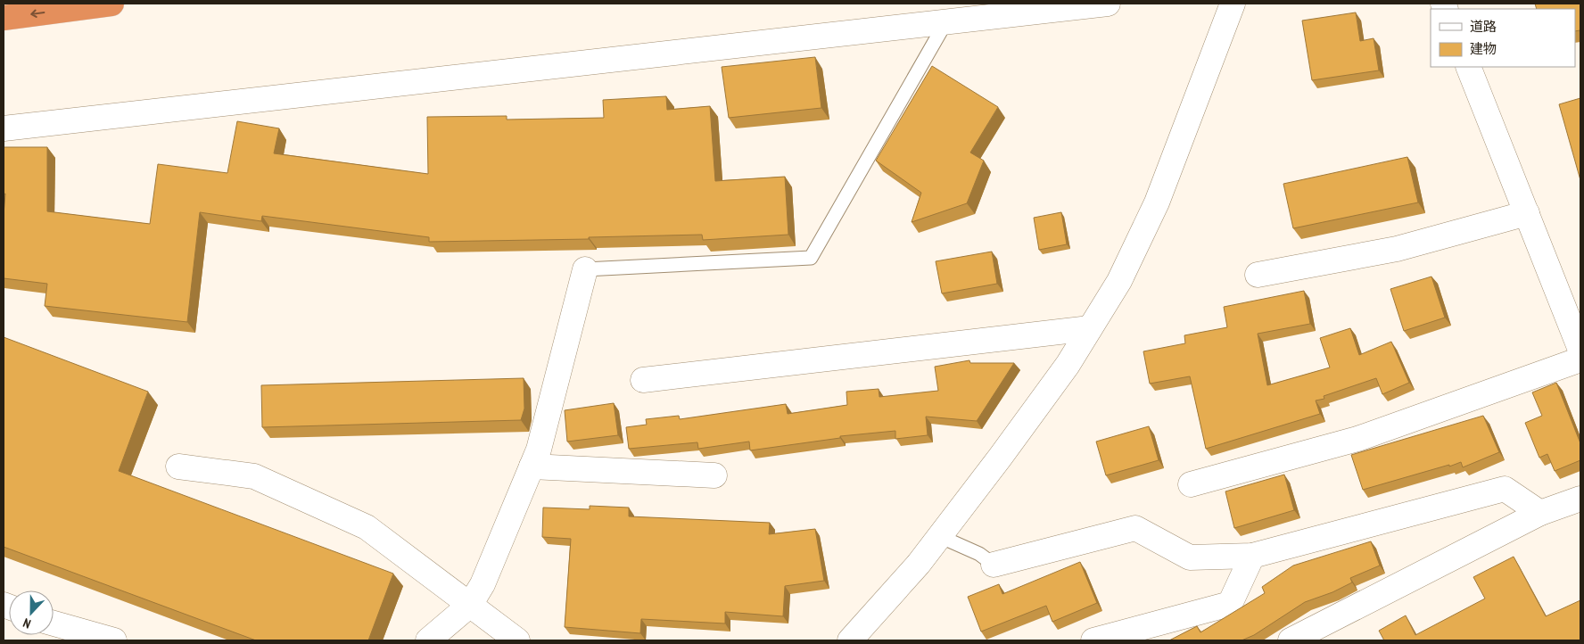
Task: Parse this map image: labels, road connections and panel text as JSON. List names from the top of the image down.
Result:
{
  "legend": ["道路", "建物"],
  "north": "bottom"
}
